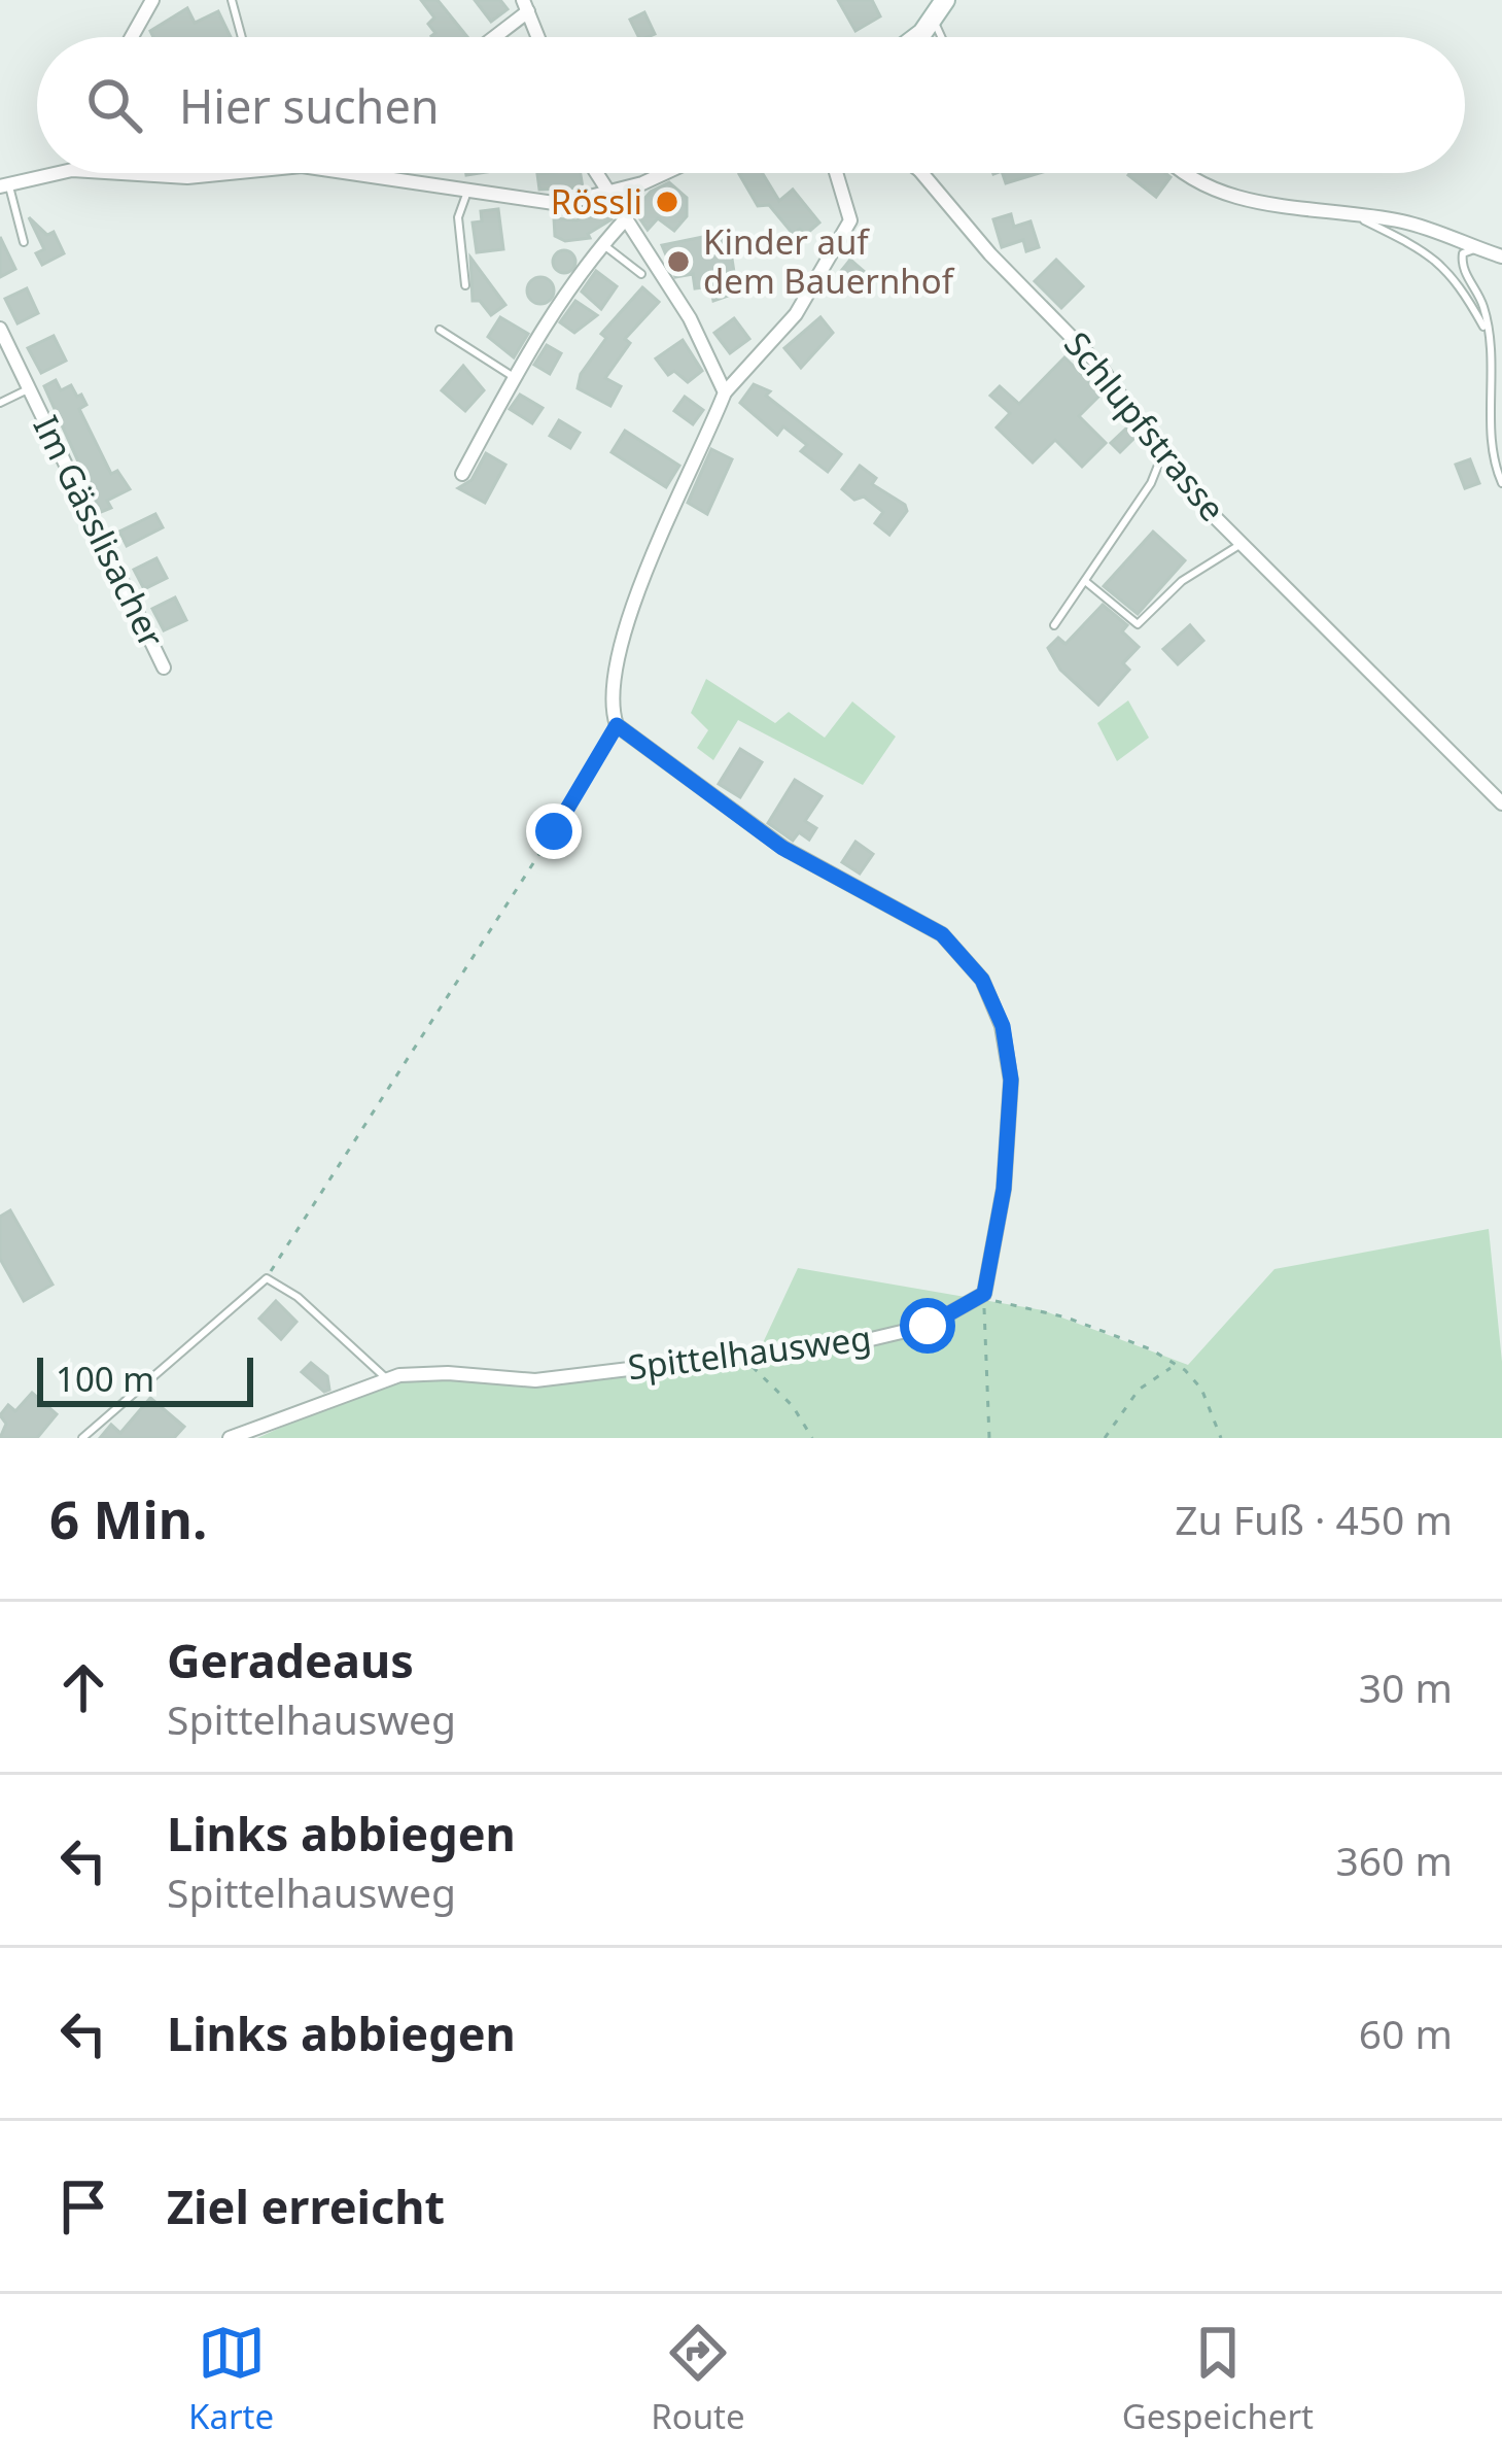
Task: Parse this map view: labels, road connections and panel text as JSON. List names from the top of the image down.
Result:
{
  "streets": {
    "street": ["Schlupfstrasse", "Im Gässlisacher", "Spittelhausweg"]
  },
  "places": ["Rössli", "Kinder auf dem Bauernhof"],
  "scale_bar": "100 m",
  "page": {
    "search": "Hier suchen",
    "scale": "100 m",
    "heading": ["6 Min.", "Zu Fuß · 450 m"],
    "list": [
      ["Geradeaus", "Spittelhausweg", "30 m"],
      ["Links abbiegen", "Spittelhausweg", "360 m"],
      ["Links abbiegen", "60 m"],
      "Ziel erreicht"
    ],
    "nav": ["Karte", "Route", "Gespeichert"]
  }
}
